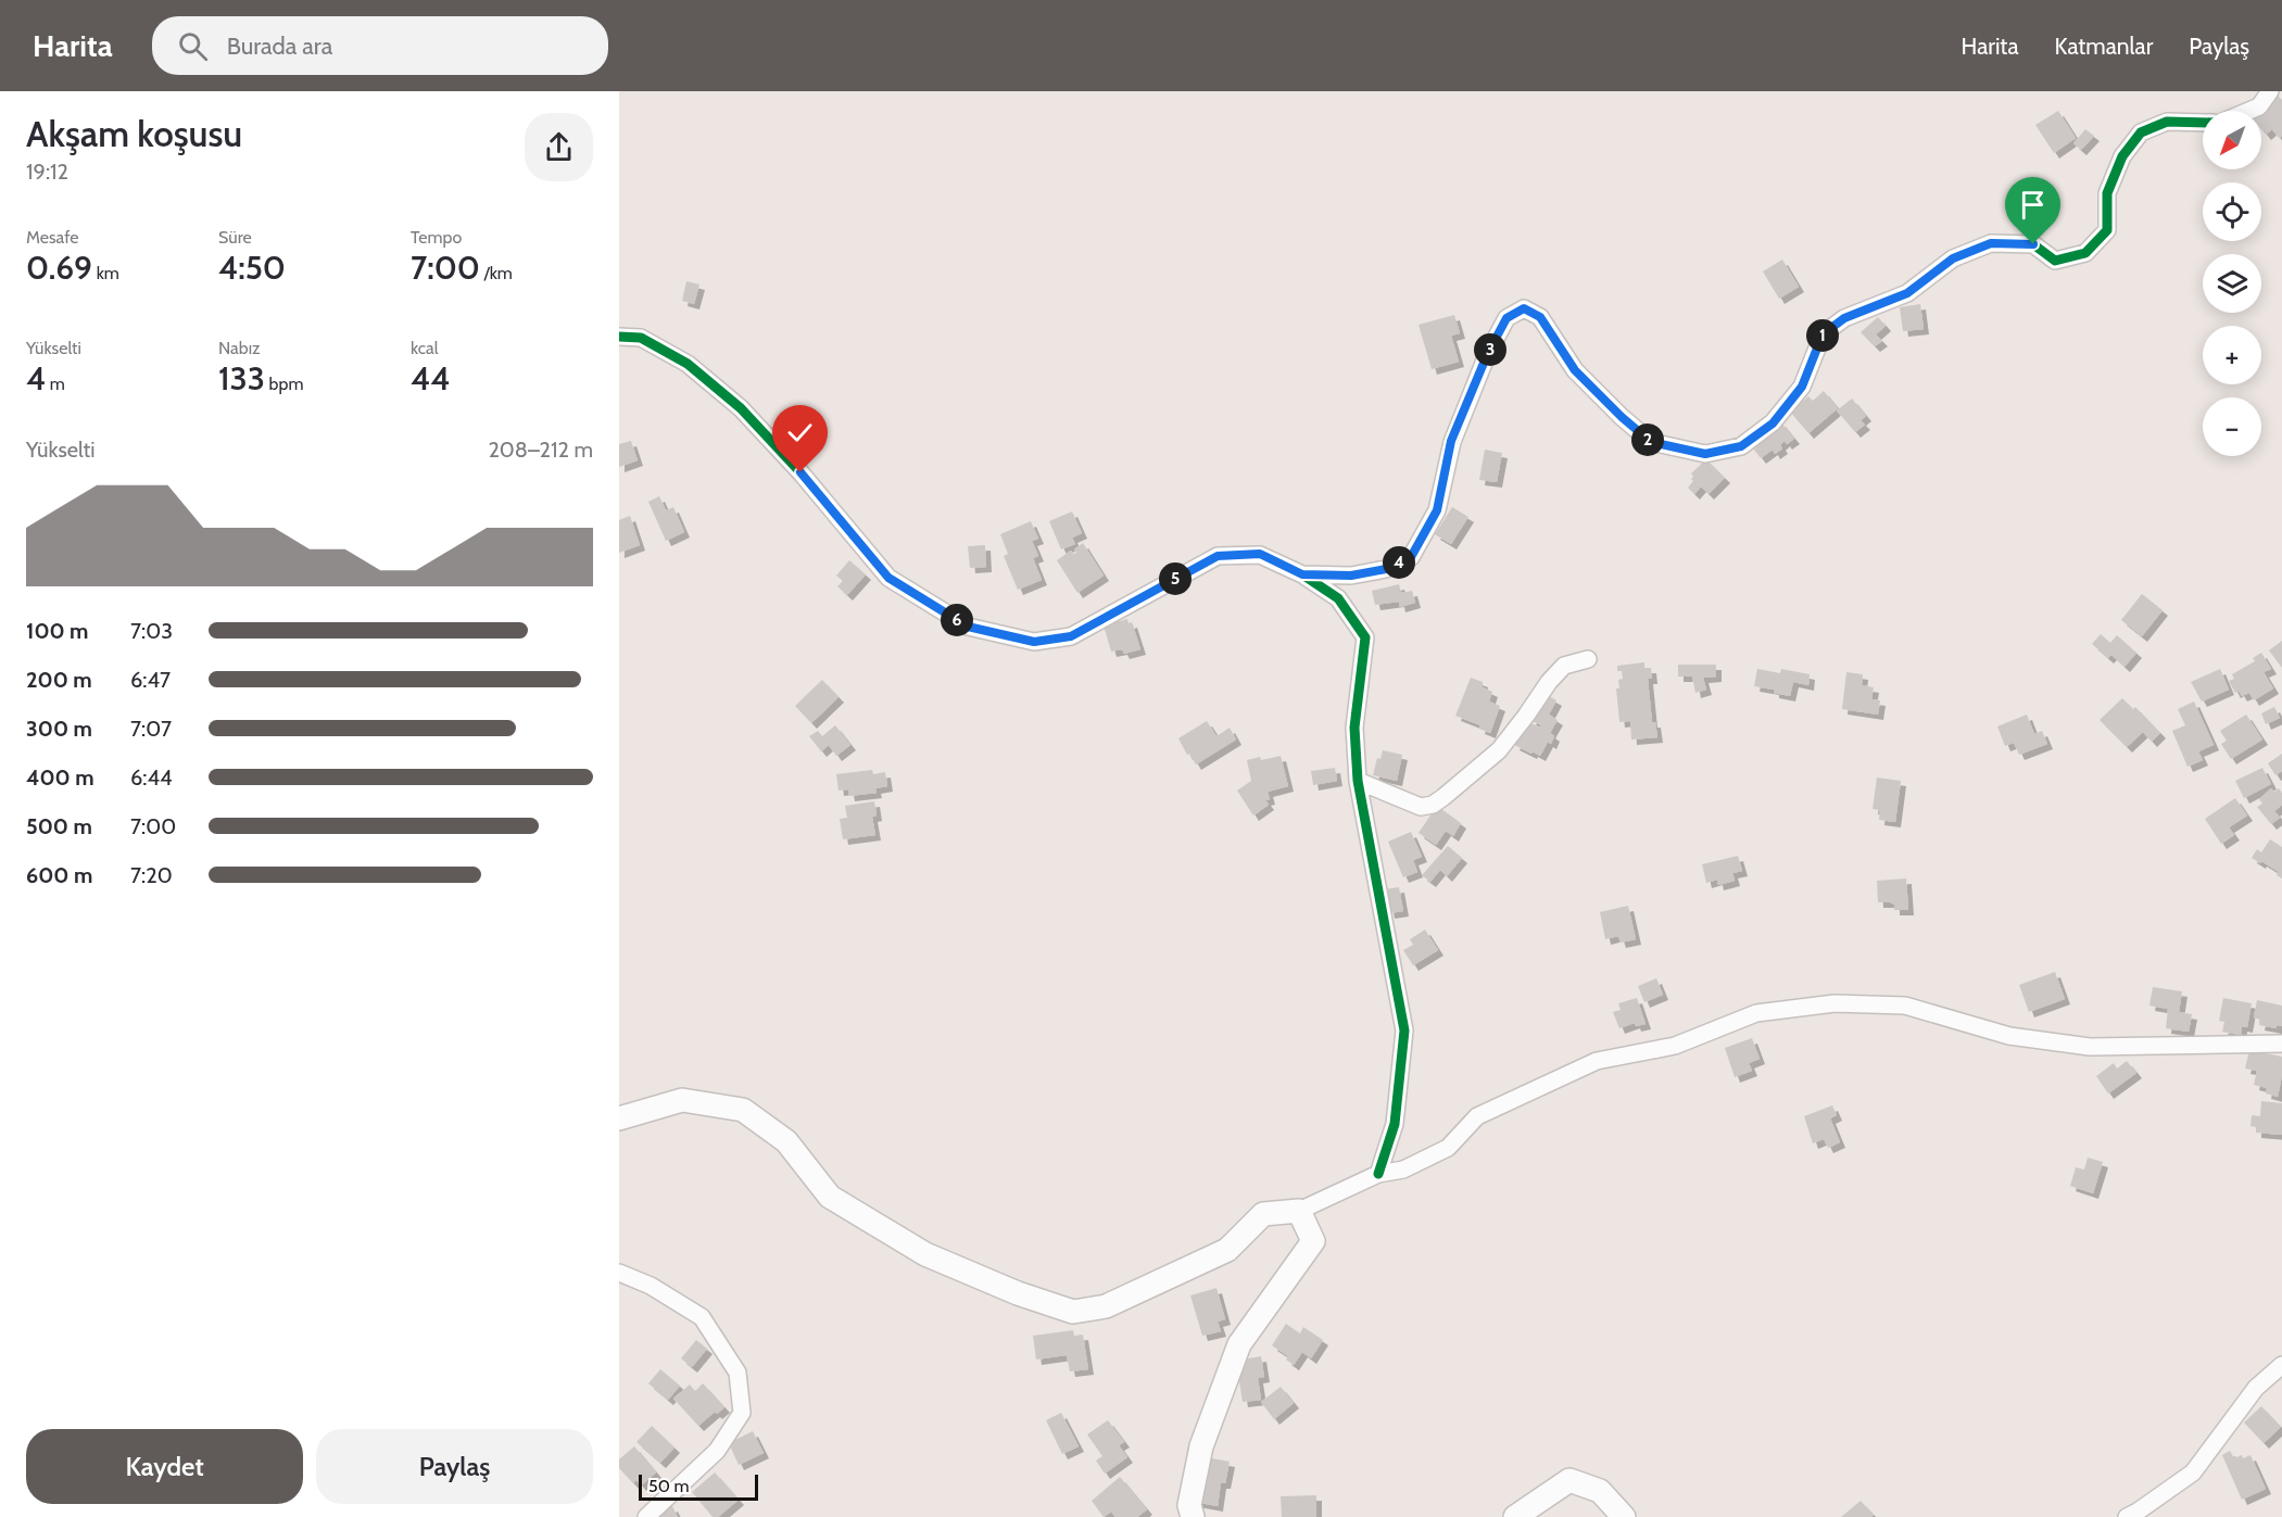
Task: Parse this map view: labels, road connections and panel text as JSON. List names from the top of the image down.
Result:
{
  "scale_bar": "50 m",
  "north": "bottom left",
  "page": {
    "header": "Harita",
    "search": "Burada ara",
    "nav": ["Harita", "Katmanlar", "Paylaş"],
    "heading": ["Akşam koşusu", "19:12"],
    "map_buttons": ["+", "−"],
    "stats": [
      ["Mesafe", "0.69 km"],
      ["Süre", "4:50"],
      ["Tempo", "7:00 /km"],
      ["Yükselti", "4 m"],
      ["Nabız", "133 bpm"],
      ["kcal", "44"]
    ],
    "pins": [
      "1",
      "3",
      "2",
      "4",
      "5",
      "6"
    ],
    "chart": ["Yükselti", "208–212 m"],
    "list": [
      {
        "name": "100 m",
        "note": "7:03"
      },
      {
        "name": "200 m",
        "note": "6:47"
      },
      {
        "name": "300 m",
        "note": "7:07"
      },
      {
        "name": "400 m",
        "note": "6:44"
      },
      {
        "name": "500 m",
        "note": "7:00"
      },
      {
        "name": "600 m",
        "note": "7:20"
      }
    ],
    "buttons": ["Kaydet", "Paylaş"],
    "scale": "50 m"
  }
}
